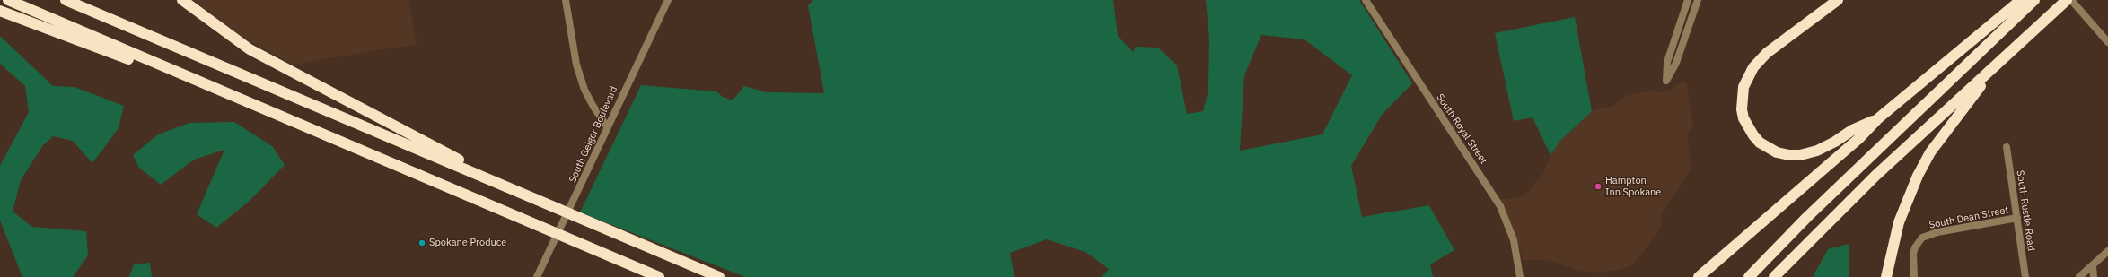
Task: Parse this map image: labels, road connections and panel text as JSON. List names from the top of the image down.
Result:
{
  "streets": {
    "street": [
      "South Royal Street",
      "South Geiger Boulevard",
      "South Rustle Road",
      "South Dean Street"
    ]
  },
  "crossings": [
    ["South Rustle Road", "South Dean Street"]
  ],
  "places": ["Hampton Inn Spokane", "Spokane Produce"]
}
